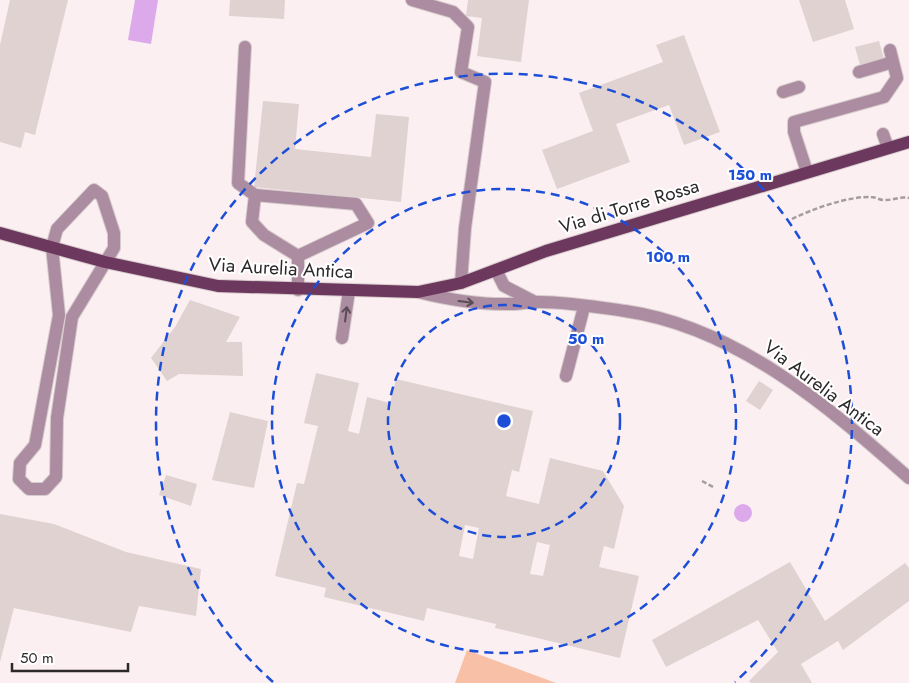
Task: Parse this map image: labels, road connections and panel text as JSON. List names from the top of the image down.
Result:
{
  "streets": {
    "main road": ["Via di Torre Rossa", "Via Aurelia Antica"]
  },
  "crossings": [
    ["Via di Torre Rossa", "Via Aurelia Antica"]
  ],
  "scale_bar": "50 m",
  "rings": ["150 m", "100 m", "50 m"]
}
